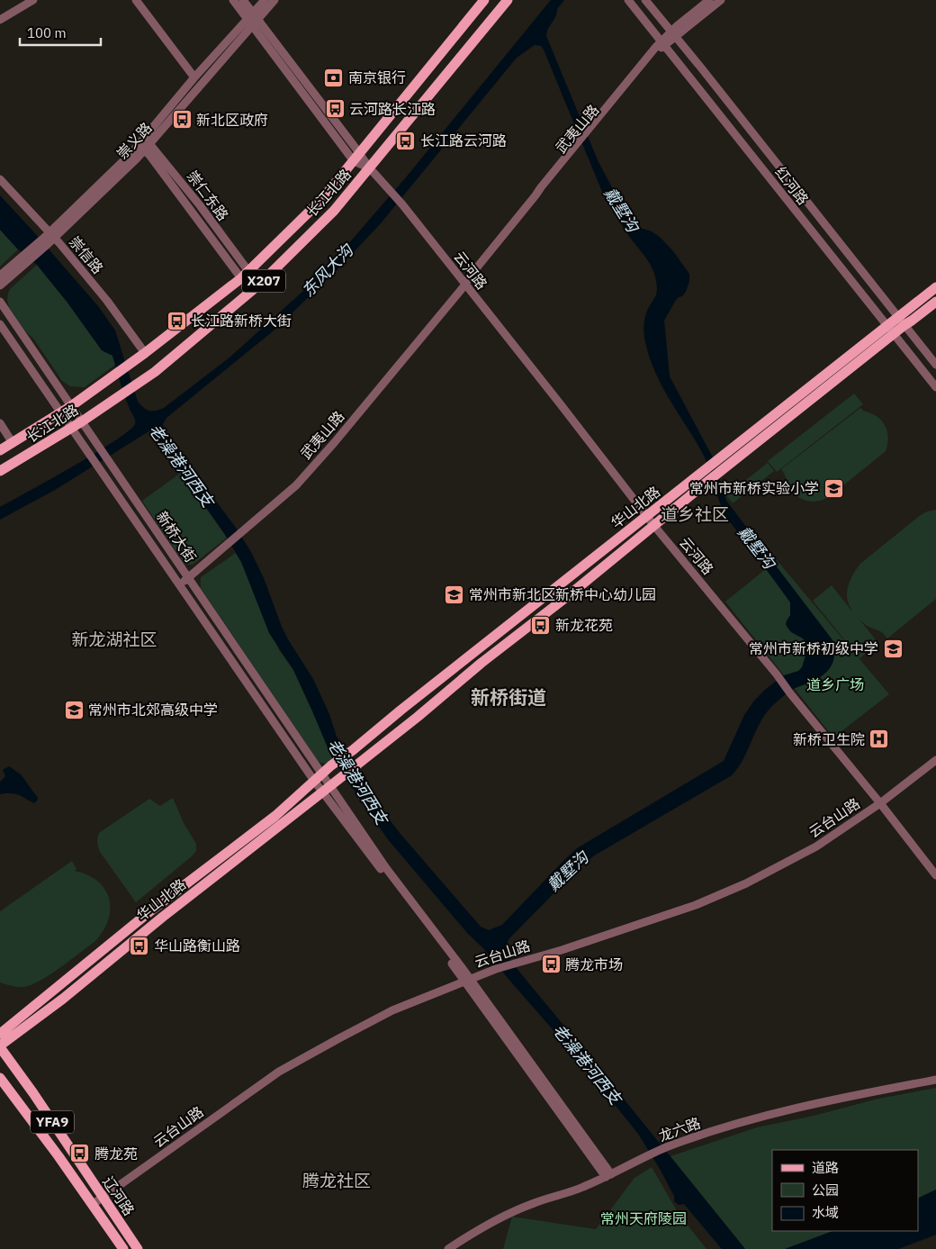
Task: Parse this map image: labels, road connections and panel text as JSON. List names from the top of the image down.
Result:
{
  "streets": {
    "main road": [
      "长江北路",
      "X207",
      "华山北路",
      "YFA9",
      "辽河路"
    ],
    "street": [
      "武夷山路",
      "崇义路",
      "红河路",
      "崇仁东路",
      "崇信路",
      "云河路",
      "新桥大街",
      "云台山路",
      "龙六路"
    ]
  },
  "crossings": [
    ["武夷山路", "红河路"],
    ["武夷山路", "云河路"],
    ["武夷山路", "新桥大街"],
    ["崇义路", "崇仁东路"],
    ["崇义路", "崇信路"],
    ["崇义路", "云河路"],
    ["红河路", "华山北路"],
    ["长江北路", "崇仁东路"],
    ["长江北路", "崇信路"],
    ["长江北路", "云河路"],
    ["长江北路", "新桥大街"],
    ["云河路", "华山北路"],
    ["云河路", "云台山路"],
    ["华山北路", "新桥大街"],
    ["华山北路", "辽河路"],
    ["新桥大街", "云台山路"],
    ["新桥大街", "龙六路"],
    ["云台山路", "辽河路"]
  ],
  "districts": [
    "道乡社区",
    "新龙湖社区",
    "新桥街道",
    "腾龙社区"
  ],
  "water": ["戴墅沟", "东风大沟", "老澡港河西支"],
  "parks": ["道乡广场", "常州天府陵园"],
  "places": {
    "bank": ["南京银行"],
    "bus stop": [
      "云河路长江路",
      "新北区政府",
      "长江路云河路",
      "长江路新桥大街",
      "新龙花苑",
      "华山路衡山路",
      "腾龙市场",
      "腾龙苑"
    ],
    "school or university": [
      "常州市新桥实验小学",
      "常州市新北区新桥中心幼儿园",
      "常州市新桥初级中学",
      "常州市北郊高级中学"
    ],
    "hospital": ["新桥卫生院"]
  },
  "legend": ["道路", "公园", "水域"],
  "scale_bar": "100 m"
}
